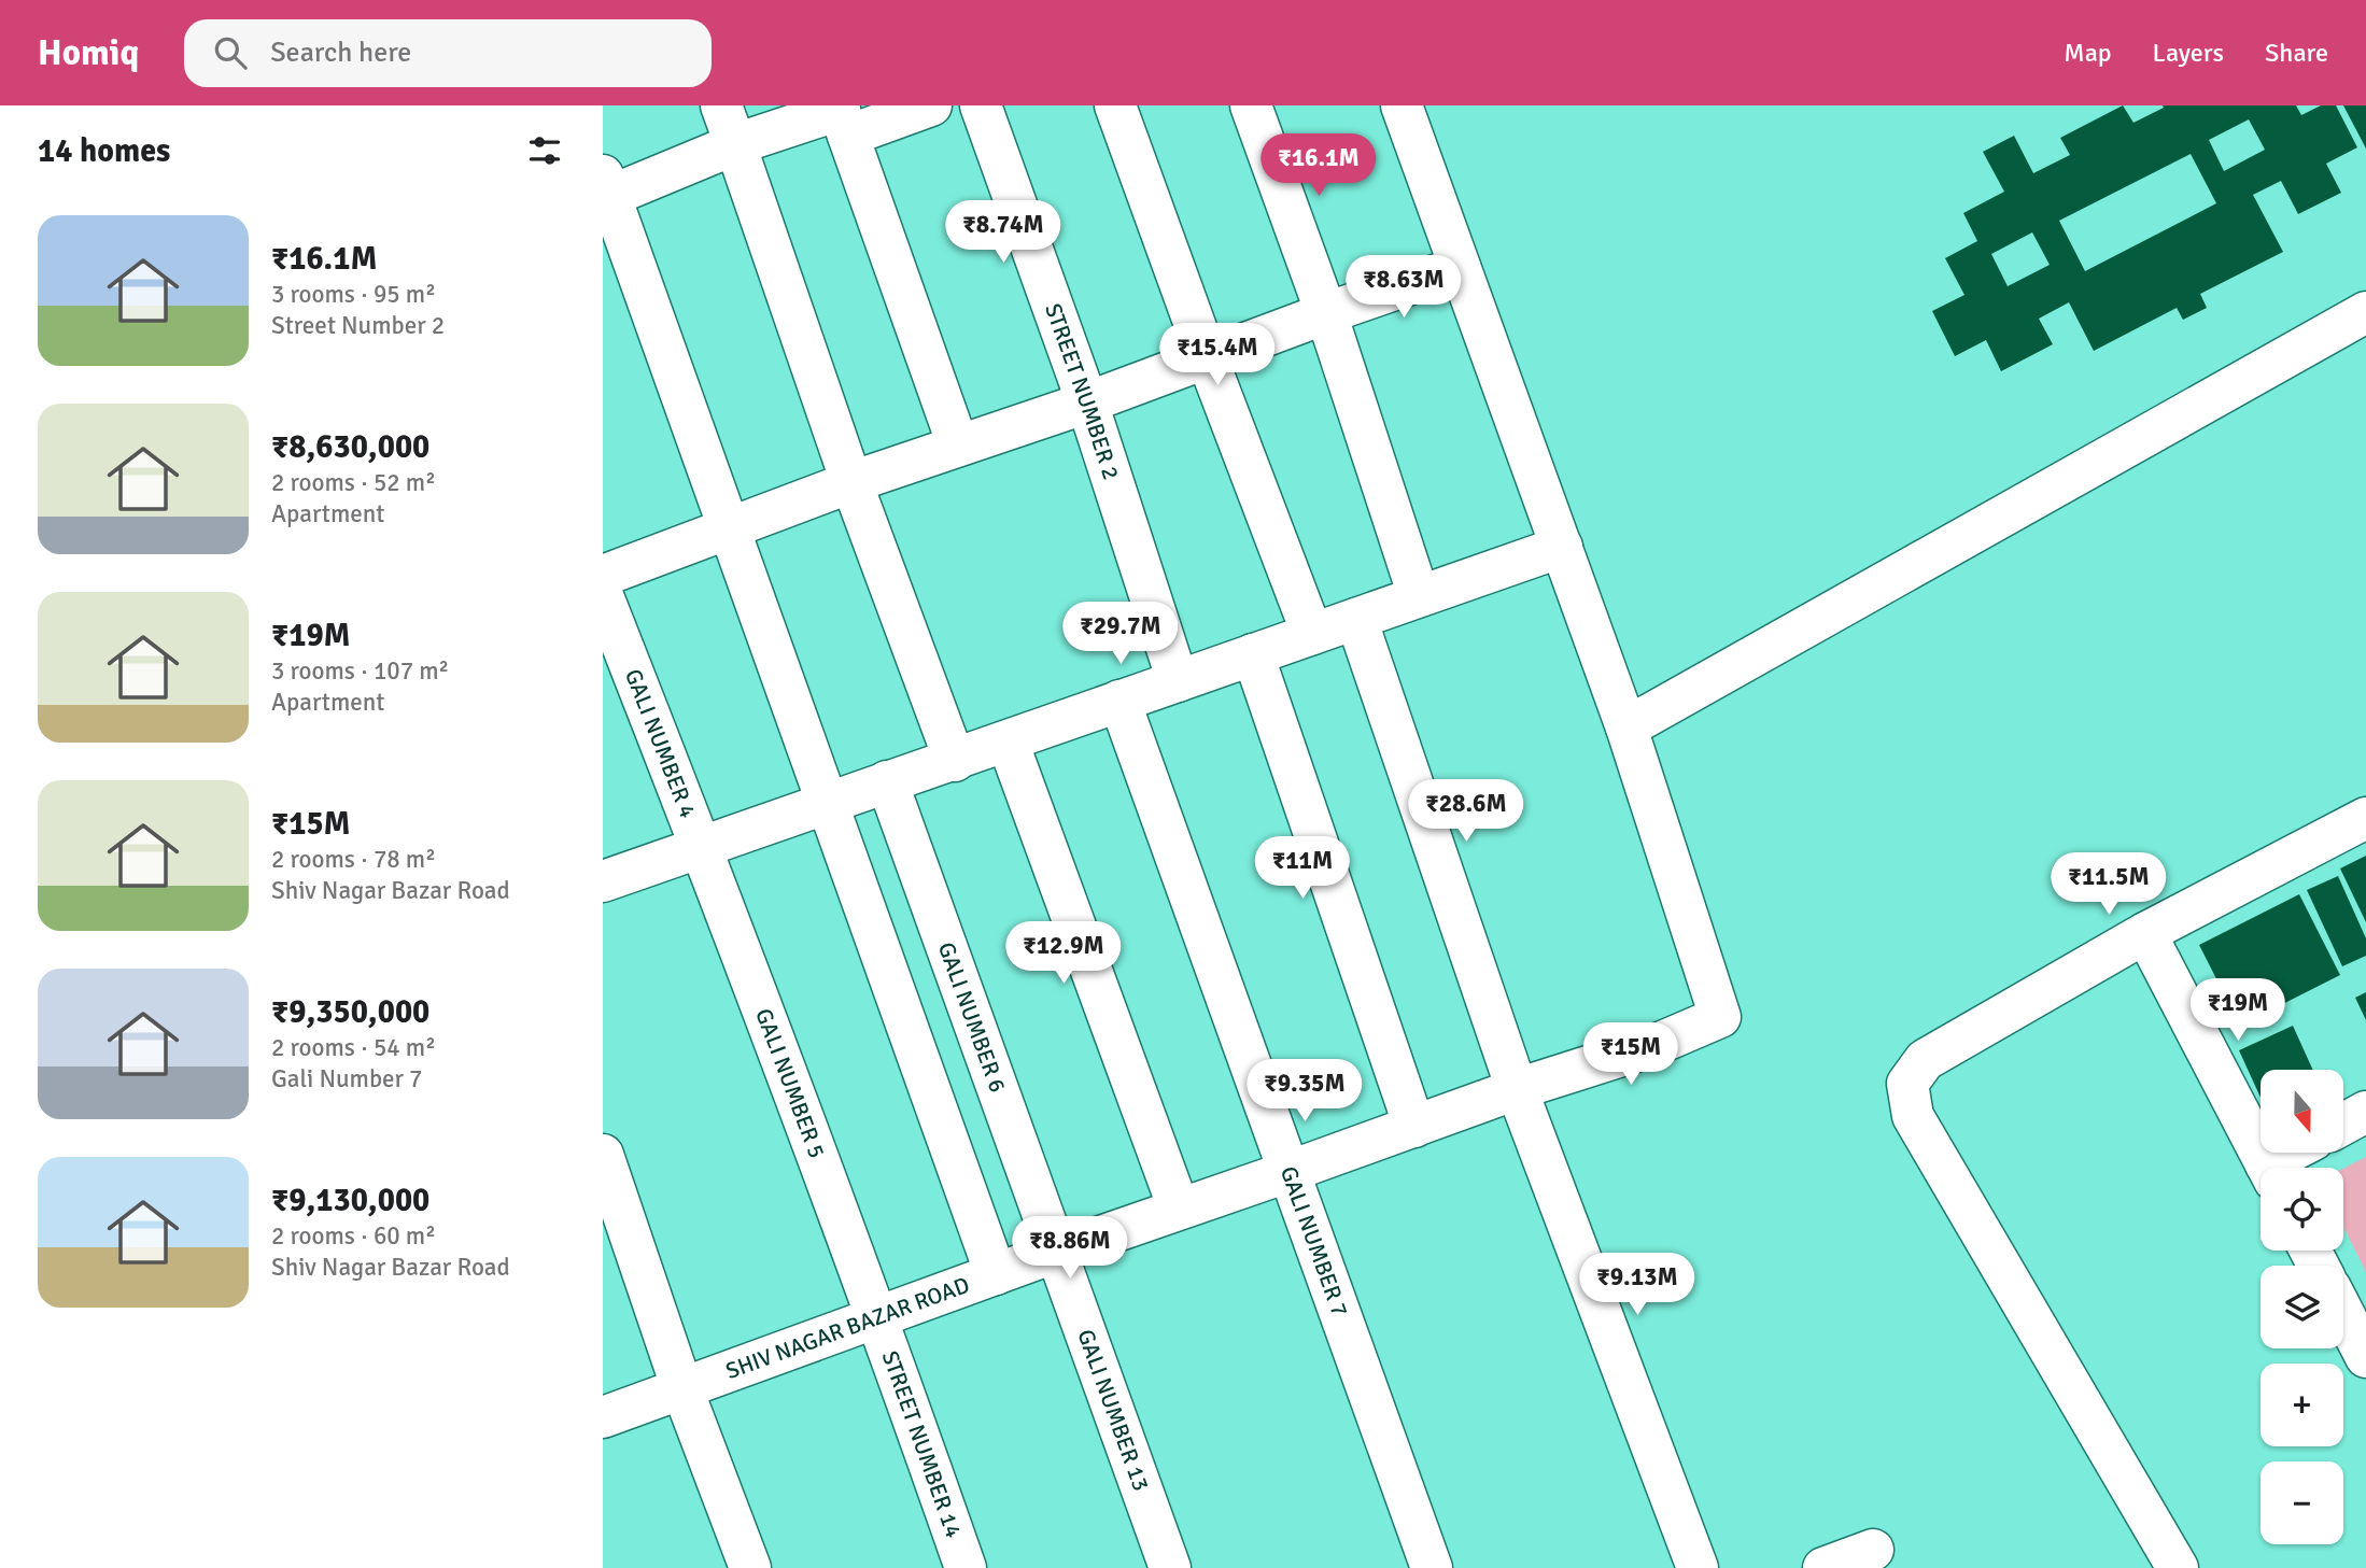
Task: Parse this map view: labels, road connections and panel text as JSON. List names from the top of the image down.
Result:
{
  "streets": {
    "street": [
      "STREET NUMBER 2",
      "GALI NUMBER 4",
      "GALI NUMBER 6",
      "GALI NUMBER 5",
      "GALI NUMBER 7",
      "SHIV NAGAR BAZAR ROAD",
      "GALI NUMBER 13",
      "STREET NUMBER 14"
    ]
  },
  "crossings": [
    ["GALI NUMBER 4", "GALI NUMBER 5"],
    ["GALI NUMBER 6", "SHIV NAGAR BAZAR ROAD"],
    ["GALI NUMBER 6", "GALI NUMBER 13"],
    ["GALI NUMBER 5", "SHIV NAGAR BAZAR ROAD"],
    ["GALI NUMBER 5", "STREET NUMBER 14"],
    ["GALI NUMBER 7", "SHIV NAGAR BAZAR ROAD"],
    ["SHIV NAGAR BAZAR ROAD", "GALI NUMBER 13"],
    ["SHIV NAGAR BAZAR ROAD", "STREET NUMBER 14"]
  ],
  "north": "bottom",
  "page": {
    "header": "Homiq",
    "search": "Search here",
    "nav": ["Map", "Layers", "Share"],
    "heading": "14 homes",
    "price": [
      "₹16.1M",
      "₹8.74M",
      "₹8.63M",
      "₹15.4M",
      "₹29.7M",
      "₹28.6M",
      "₹11M",
      "₹11.5M",
      "₹12.9M",
      "₹19M",
      "₹15M",
      "₹9.35M",
      "₹8.86M",
      "₹9.13M"
    ],
    "list": [
      {
        "name": "₹16.1M",
        "note": "3 rooms · 95 m² · Street Number 2"
      },
      {
        "name": "₹8,630,000",
        "note": "2 rooms · 52 m² · Apartment"
      },
      {
        "name": "₹19M",
        "note": "3 rooms · 107 m² · Apartment"
      },
      {
        "name": "₹15M",
        "note": "2 rooms · 78 m² · Shiv Nagar Bazar Road"
      },
      {
        "name": "₹9,350,000",
        "note": "2 rooms · 54 m² · Gali Number 7"
      },
      {
        "name": "₹9,130,000",
        "note": "2 rooms · 60 m² · Shiv Nagar Bazar Road"
      }
    ],
    "map_buttons": ["+", "−"]
  }
}
